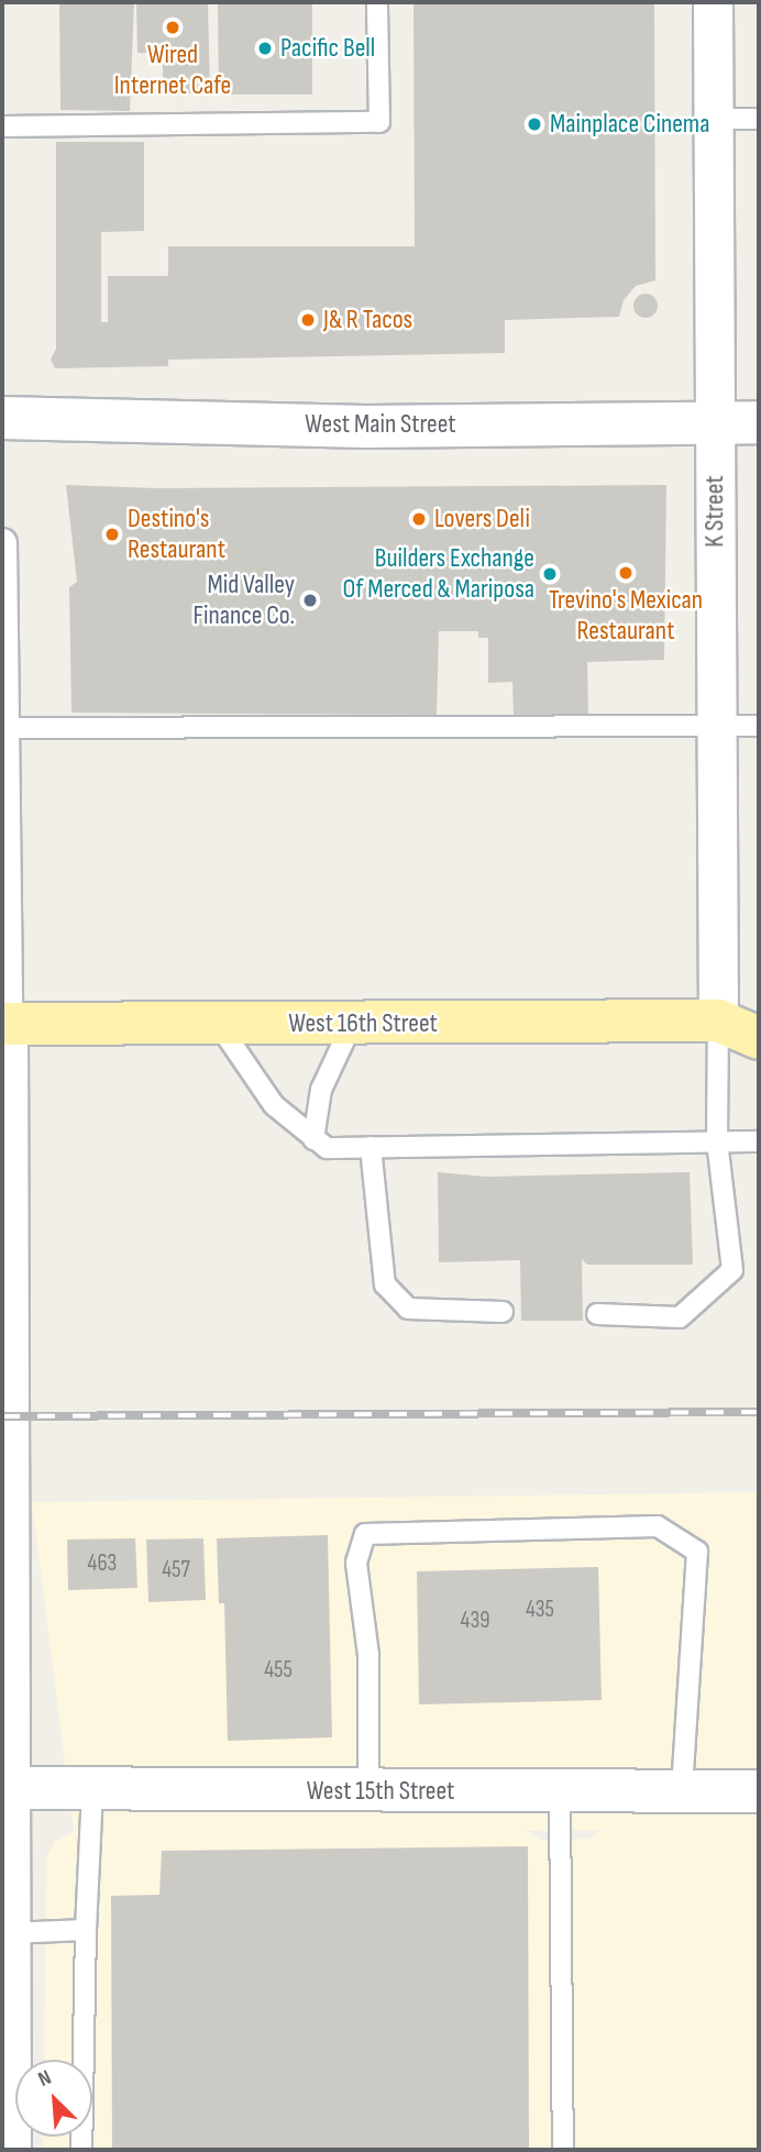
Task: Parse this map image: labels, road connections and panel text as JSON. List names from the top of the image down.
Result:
{
  "streets": {
    "main road": ["West 16th Street"],
    "street": ["West Main Street", "K Street", "West 15th Street"]
  },
  "crossings": [
    ["West Main Street", "K Street"],
    ["K Street", "West 16th Street"]
  ],
  "places": [
    "Wired Internet Cafe",
    "Pacific Bell",
    "Mainplace Cinema",
    "J& R Tacos",
    "Lovers Deli",
    "Destino's Restaurant",
    "Trevino's Mexican Restaurant",
    "Builders Exchange Of Merced & Mariposa",
    "Mid Valley Finance Co."
  ],
  "house_numbers": [
    "463",
    "457",
    "435",
    "439",
    "455"
  ],
  "north": "top left"
}
